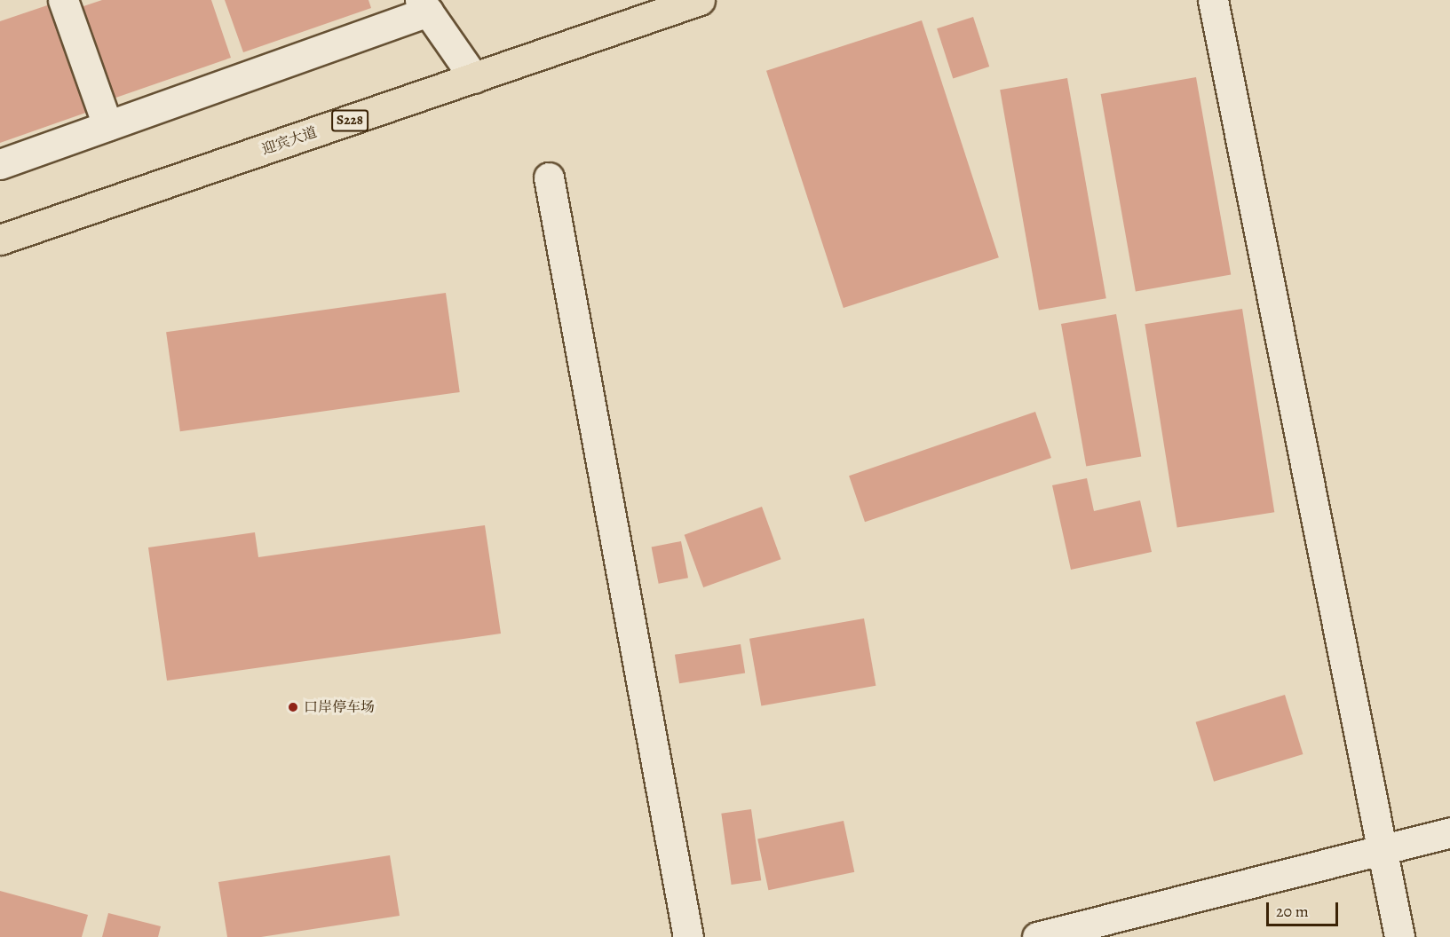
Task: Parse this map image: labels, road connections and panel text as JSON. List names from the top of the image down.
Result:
{
  "streets": {
    "main road": ["S228", "迎宾大道"]
  },
  "places": ["口岸停车场"],
  "scale_bar": "20 m"
}
